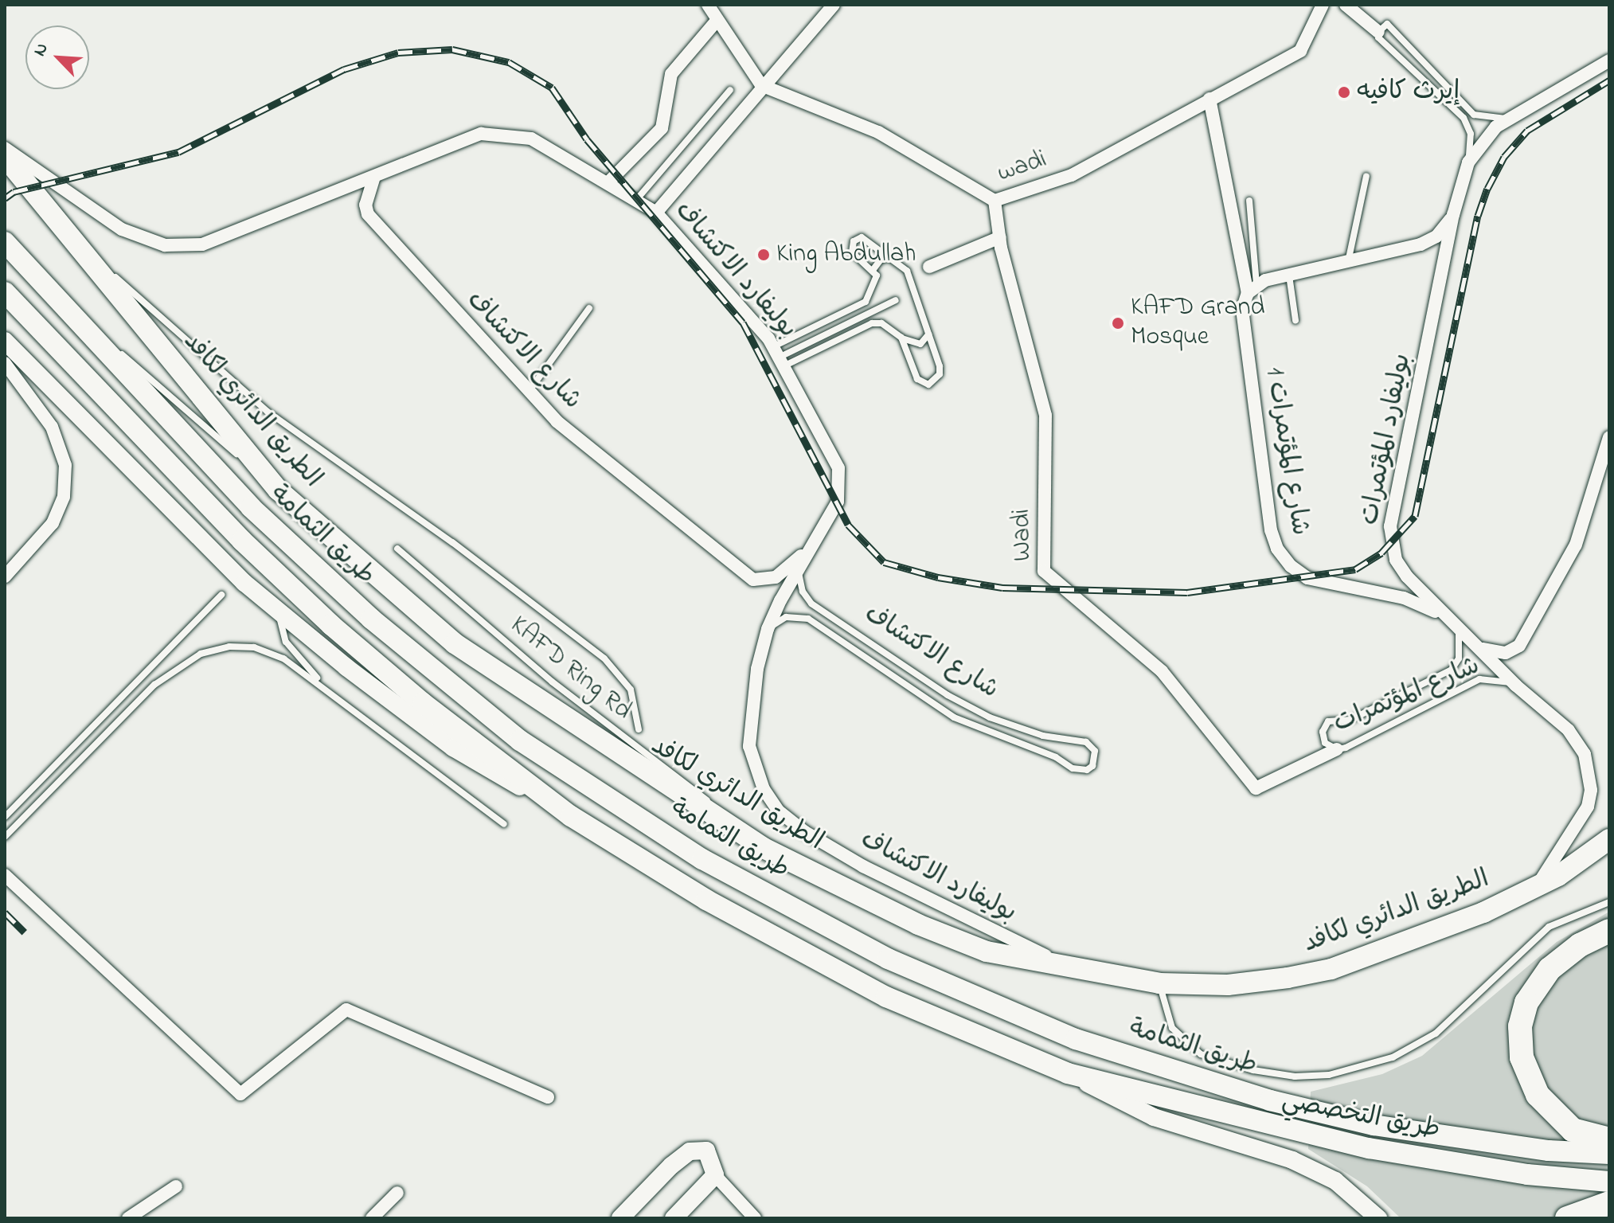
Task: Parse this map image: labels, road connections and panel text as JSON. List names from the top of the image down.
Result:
{
  "streets": {
    "main road": ["الطريق الدائري لكافد", "طريق الثمامة", "طريق التخصصي"],
    "street": [
      "wadi",
      "بوليفارد الاكتشاف",
      "شارع الاكتشاف",
      "بوليفارد المؤتمرات",
      "شارع المؤتمرات 1",
      "Wadi"
    ],
    "lane": ["KAFD Ring Rd", "شارع المؤتمرات"]
  },
  "crossings": [
    ["wadi", "شارع المؤتمرات 1"],
    ["wadi", "Wadi"],
    ["بوليفارد الاكتشاف", "شارع الاكتشاف"],
    ["بوليفارد الاكتشاف", "الطريق الدائري لكافد"],
    ["الطريق الدائري لكافد", "بوليفارد المؤتمرات"],
    ["الطريق الدائري لكافد", "KAFD Ring Rd"],
    ["بوليفارد المؤتمرات", "شارع المؤتمرات 1"],
    ["بوليفارد المؤتمرات", "شارع المؤتمرات"],
    ["Wadi", "شارع المؤتمرات"]
  ],
  "places": ["إيرث كافيه", "King Abdullah", "KAFD Grand Mosque"],
  "north": "top left"
}
